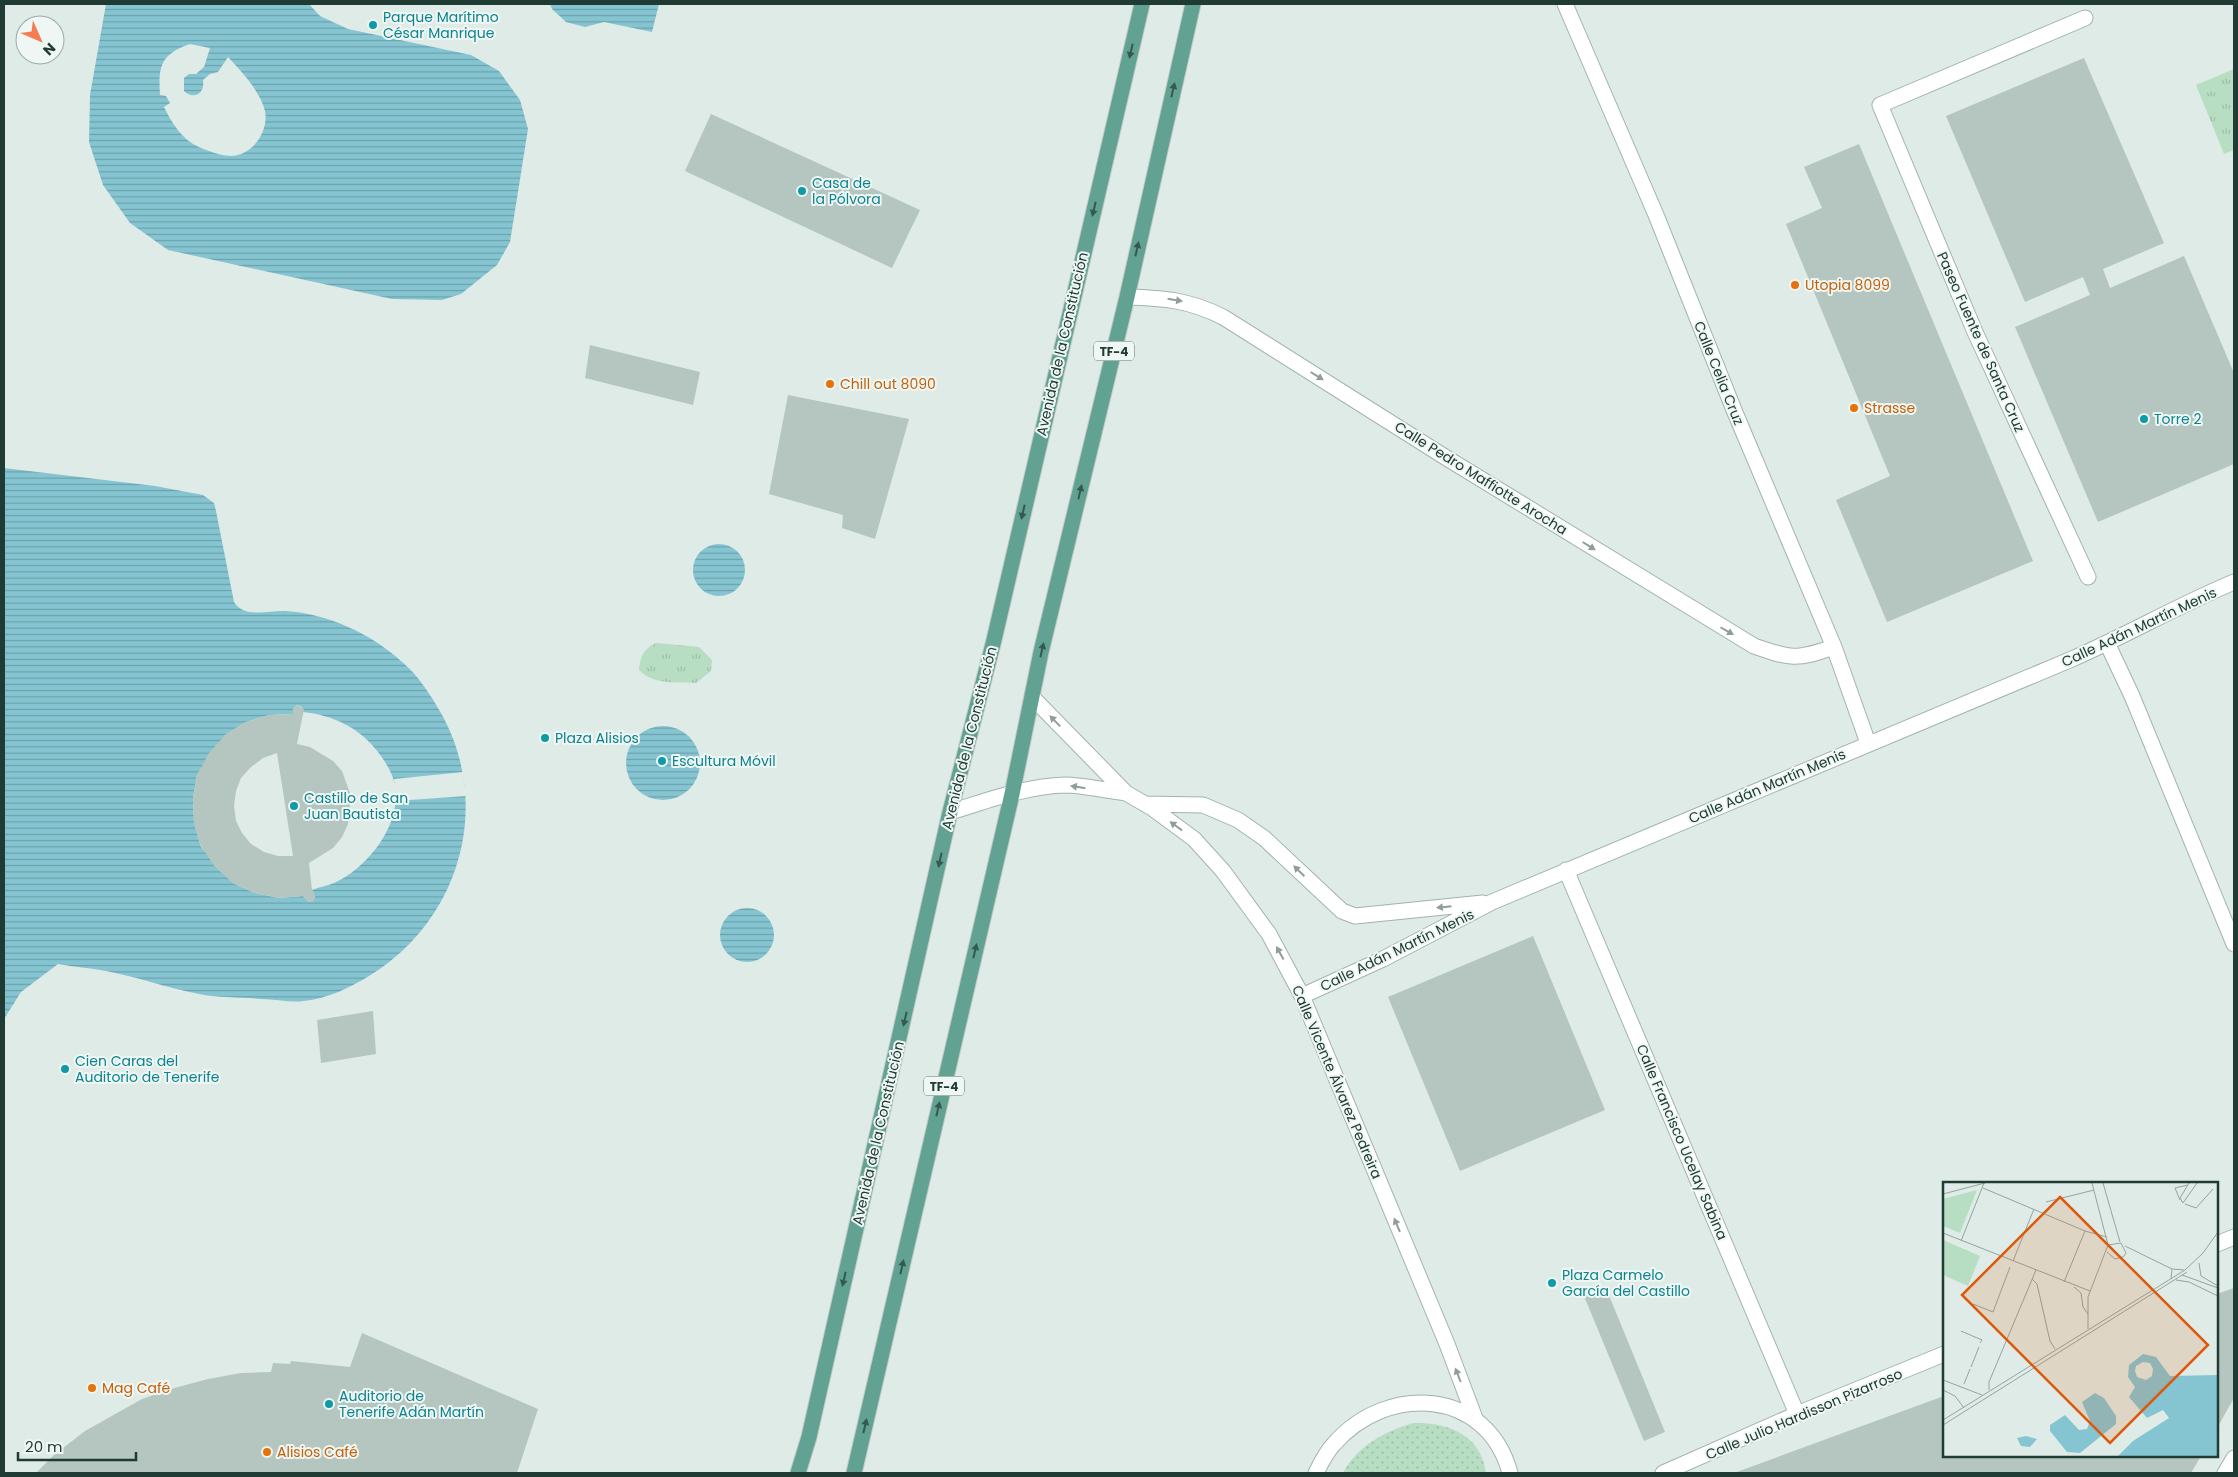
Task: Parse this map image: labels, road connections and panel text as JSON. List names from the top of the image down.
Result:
{
  "streets": {
    "main road": ["Avenida de la Constitución", "TF-4"],
    "street": [
      "Paseo Fuente de Santa Cruz",
      "Calle Celia Cruz",
      "Calle Pedro Maffiotte Arocha",
      "Calle Adán Martín Menis",
      "Calle Vicente Álvarez Pedreira",
      "Calle Francisco Ucelay Sabina",
      "Calle Julio Hardisson Pizarroso"
    ]
  },
  "crossings": [
    ["Avenida de la Constitución", "Calle Vicente Álvarez Pedreira"],
    ["TF-4", "Calle Pedro Maffiotte Arocha"],
    ["TF-4", "Calle Vicente Álvarez Pedreira"],
    ["Calle Celia Cruz", "Calle Pedro Maffiotte Arocha"],
    ["Calle Celia Cruz", "Calle Adán Martín Menis"],
    ["Calle Adán Martín Menis", "Calle Vicente Álvarez Pedreira"],
    ["Calle Adán Martín Menis", "Calle Francisco Ucelay Sabina"],
    ["Calle Francisco Ucelay Sabina", "Calle Julio Hardisson Pizarroso"]
  ],
  "one_way": ["Calle Pedro Maffiotte Arocha", "Calle Vicente Álvarez Pedreira"],
  "places": [
    "Parque Marítimo César Manrique",
    "Casa de la Pólvora",
    "Utopia 8099",
    "Chill out 8090",
    "Strasse",
    "Torre 2",
    "Plaza Alisios",
    "Escultura Móvil",
    "Castillo de San Juan Bautista",
    "Cien Caras del Auditorio de Tenerife",
    "Plaza Carmelo García del Castillo",
    "Mag Café",
    "Auditorio de Tenerife Adán Martín",
    "Alisios Café"
  ],
  "scale_bar": "20 m",
  "north": "bottom right"
}
